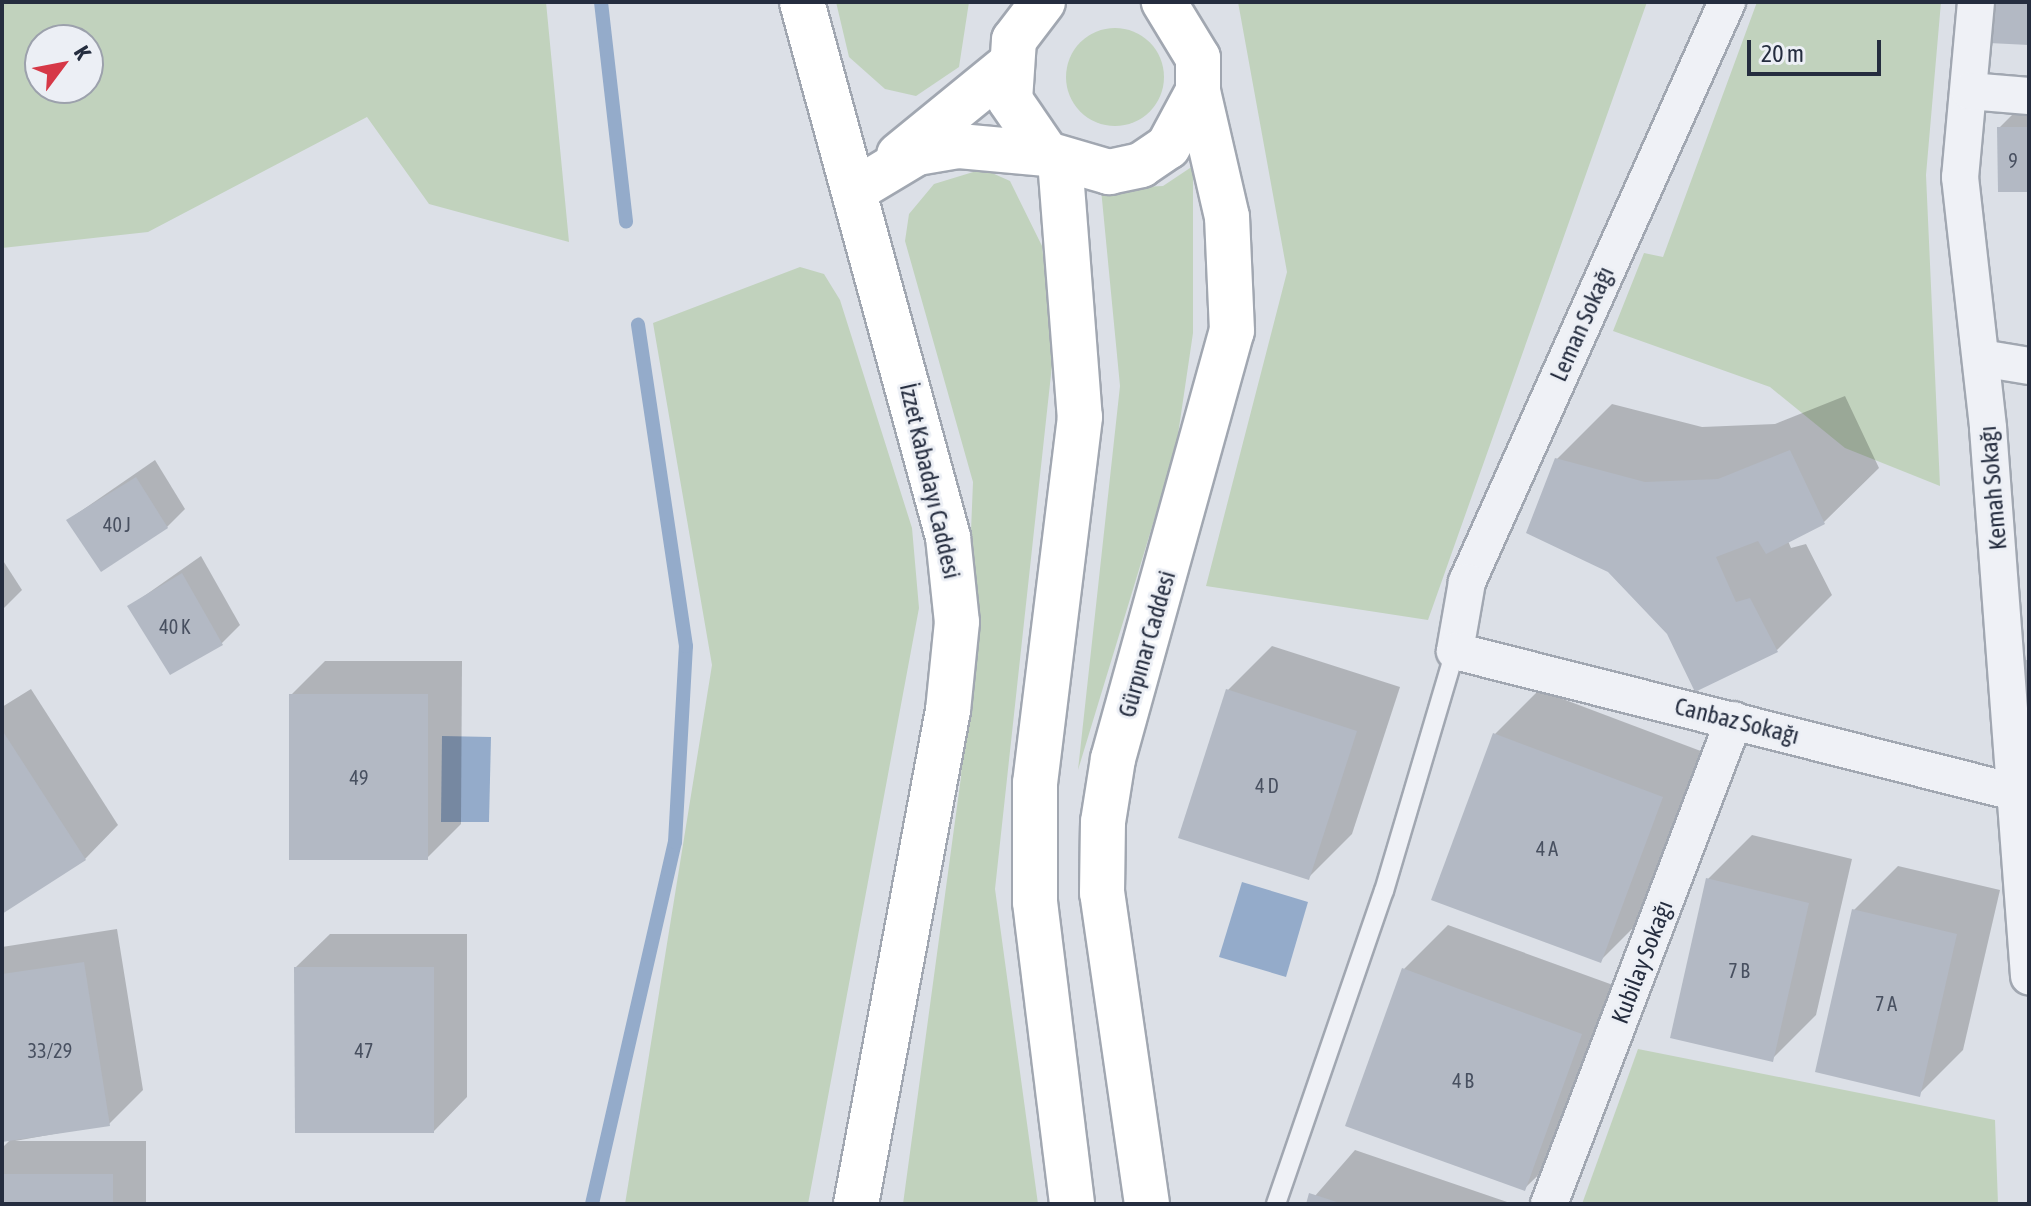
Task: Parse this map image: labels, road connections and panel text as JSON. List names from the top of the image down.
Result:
{
  "streets": {
    "main road": ["İzzet Kabadayı Caddesi", "Gürpınar Caddesi"],
    "street": [
      "Leman Sokağı",
      "Kemah Sokağı",
      "Canbaz Sokağı",
      "Kubilay Sokağı"
    ]
  },
  "crossings": [
    ["Leman Sokağı", "Canbaz Sokağı"],
    ["Kemah Sokağı", "Canbaz Sokağı"],
    ["Canbaz Sokağı", "Kubilay Sokağı"]
  ],
  "house_numbers": [
    "9",
    "40 J",
    "40 K",
    "49",
    "4 D",
    "4 A",
    "7 B",
    "7 A",
    "33/29",
    "47",
    "4 B"
  ],
  "scale_bar": "20 m",
  "north": "top right"
}
